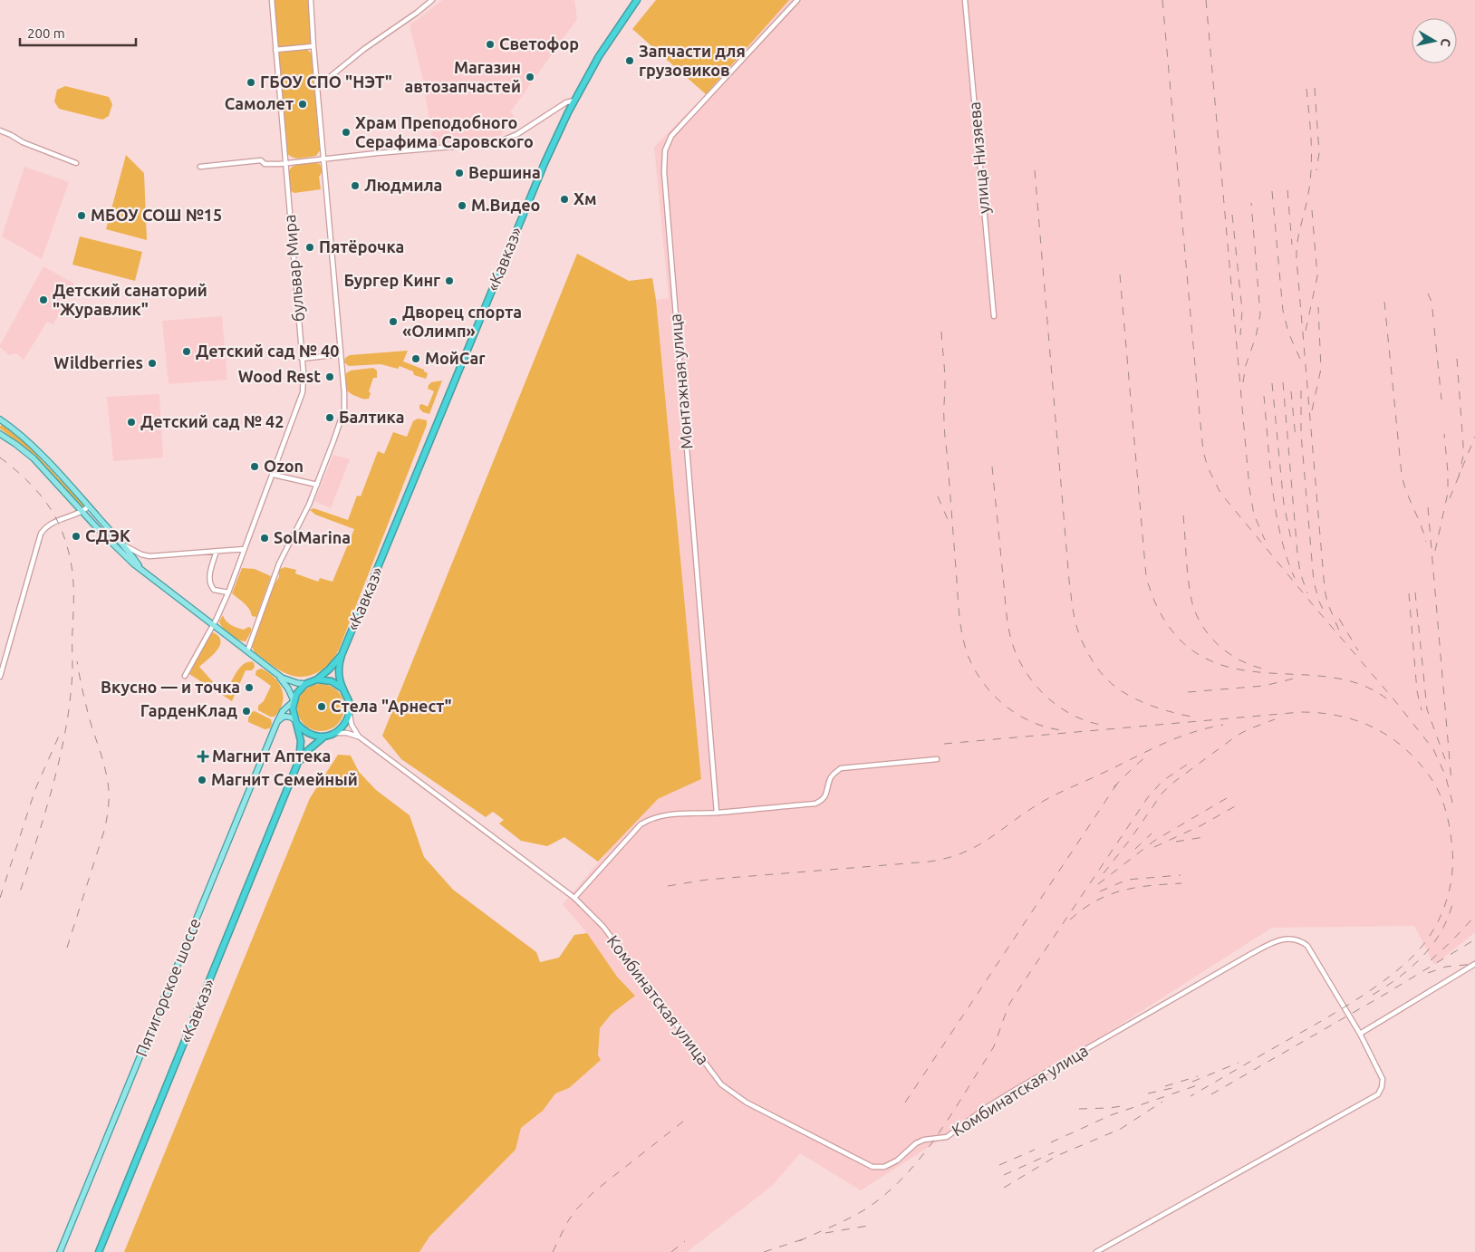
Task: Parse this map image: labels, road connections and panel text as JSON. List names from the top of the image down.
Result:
{
  "streets": {
    "highway": ["«Кавказ»"],
    "main road": ["Пятигорское шоссе"],
    "street": [
      "улица Низяева",
      "бульвар Мира",
      "Монтажная улица",
      "Комбинатская улица"
    ]
  },
  "crossings": [
    ["«Кавказ»", "Пятигорское шоссе"],
    ["«Кавказ»", "Комбинатская улица"],
    ["Пятигорское шоссе", "Комбинатская улица"]
  ],
  "places": {
    "other": [
      "Светофор",
      "Запчасти для грузовиков",
      "Магазин автозапчастей",
      "ГБОУ СПО \"НЭТ\"",
      "Самолет",
      "Храм Преподобного Серафима Саровского",
      "Вершина",
      "Людмила",
      "Хм",
      "М.Видео",
      "МБОУ СОШ №15",
      "Пятёрочка",
      "Бургер Кинг",
      "Детский санаторий \"Журавлик\"",
      "Дворец спорта «Олимп»",
      "Детский сад № 40",
      "МойCar",
      "Wildberries",
      "Wood Rest",
      "Балтика",
      "Детский сад № 42",
      "Ozon",
      "СДЭК",
      "SolMarina",
      "Вкусно — и точка",
      "Стела \"Арнест\"",
      "ГарденКлад",
      "Магнит Семейный"
    ],
    "health": ["Магнит Аптека"]
  },
  "scale_bar": "200 m",
  "north": "right"
}
